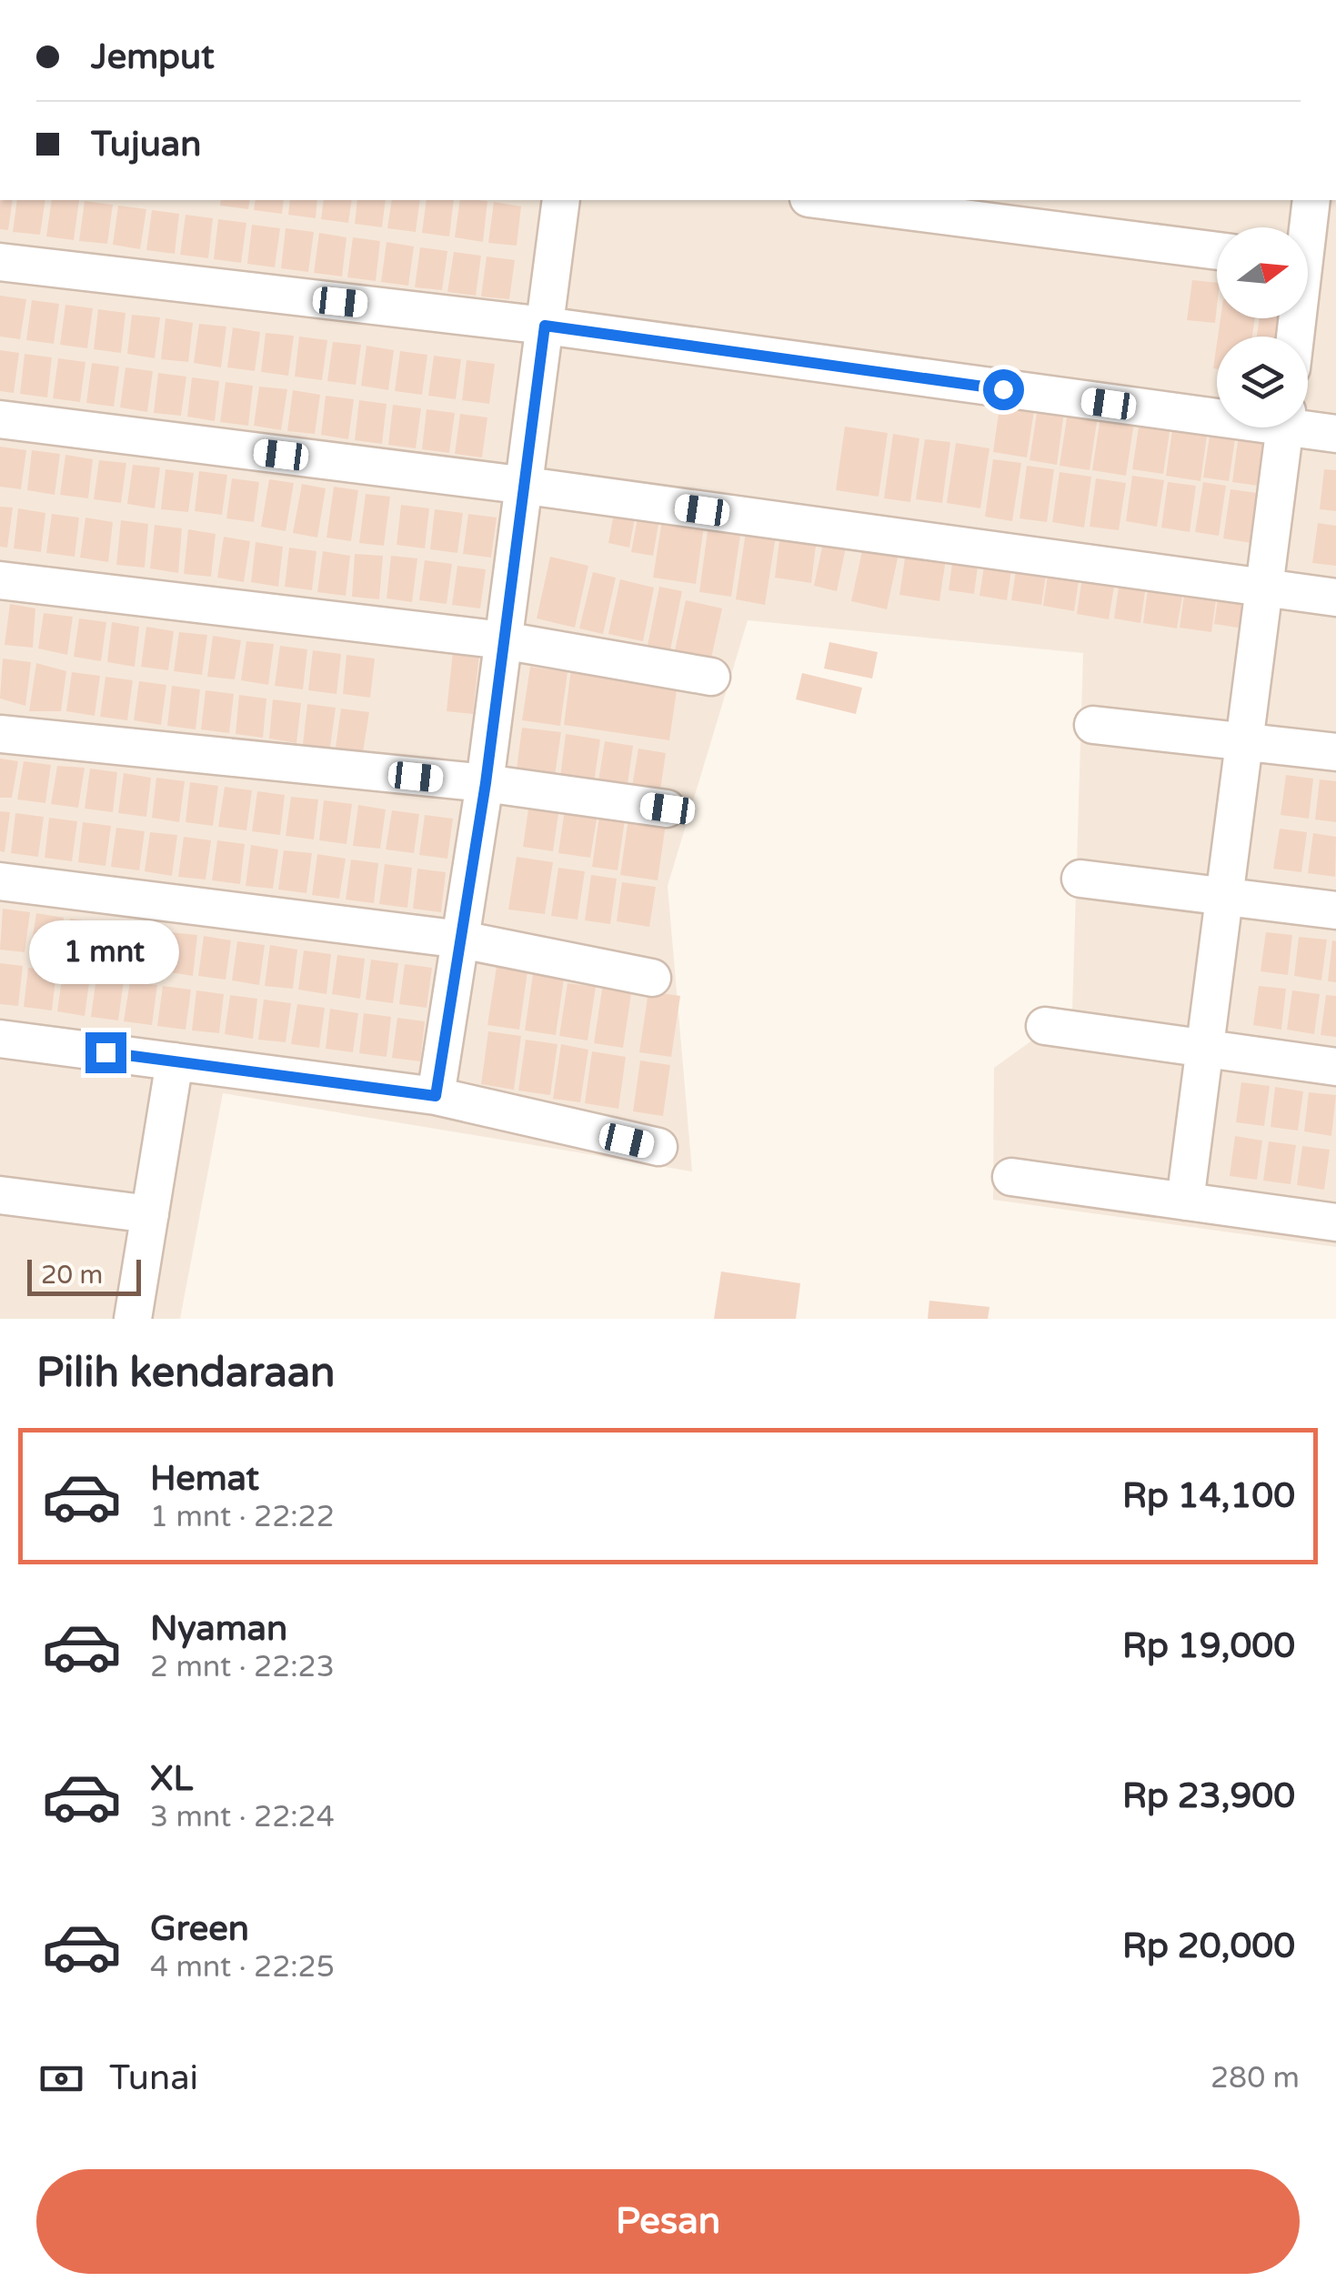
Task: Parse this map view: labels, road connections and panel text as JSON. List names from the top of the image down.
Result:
{
  "scale_bar": "20 m",
  "north": "right",
  "page": {
    "banner": ["Jemput", "Tujuan"],
    "bubble": "1 mnt",
    "scale": "20 m",
    "heading": "Pilih kendaraan",
    "list": [
      {
        "name": "Hemat",
        "note": "1 mnt · 22:22",
        "value": "Rp 14,100"
      },
      {
        "name": "Nyaman",
        "note": "2 mnt · 22:23",
        "value": "Rp 19,000"
      },
      {
        "name": "XL",
        "note": "3 mnt · 22:24",
        "value": "Rp 23,900"
      },
      {
        "name": "Green",
        "note": "4 mnt · 22:25",
        "value": "Rp 20,000"
      }
    ],
    "pay": ["Tunai", "280 m"],
    "buttons": "Pesan"
  }
}
